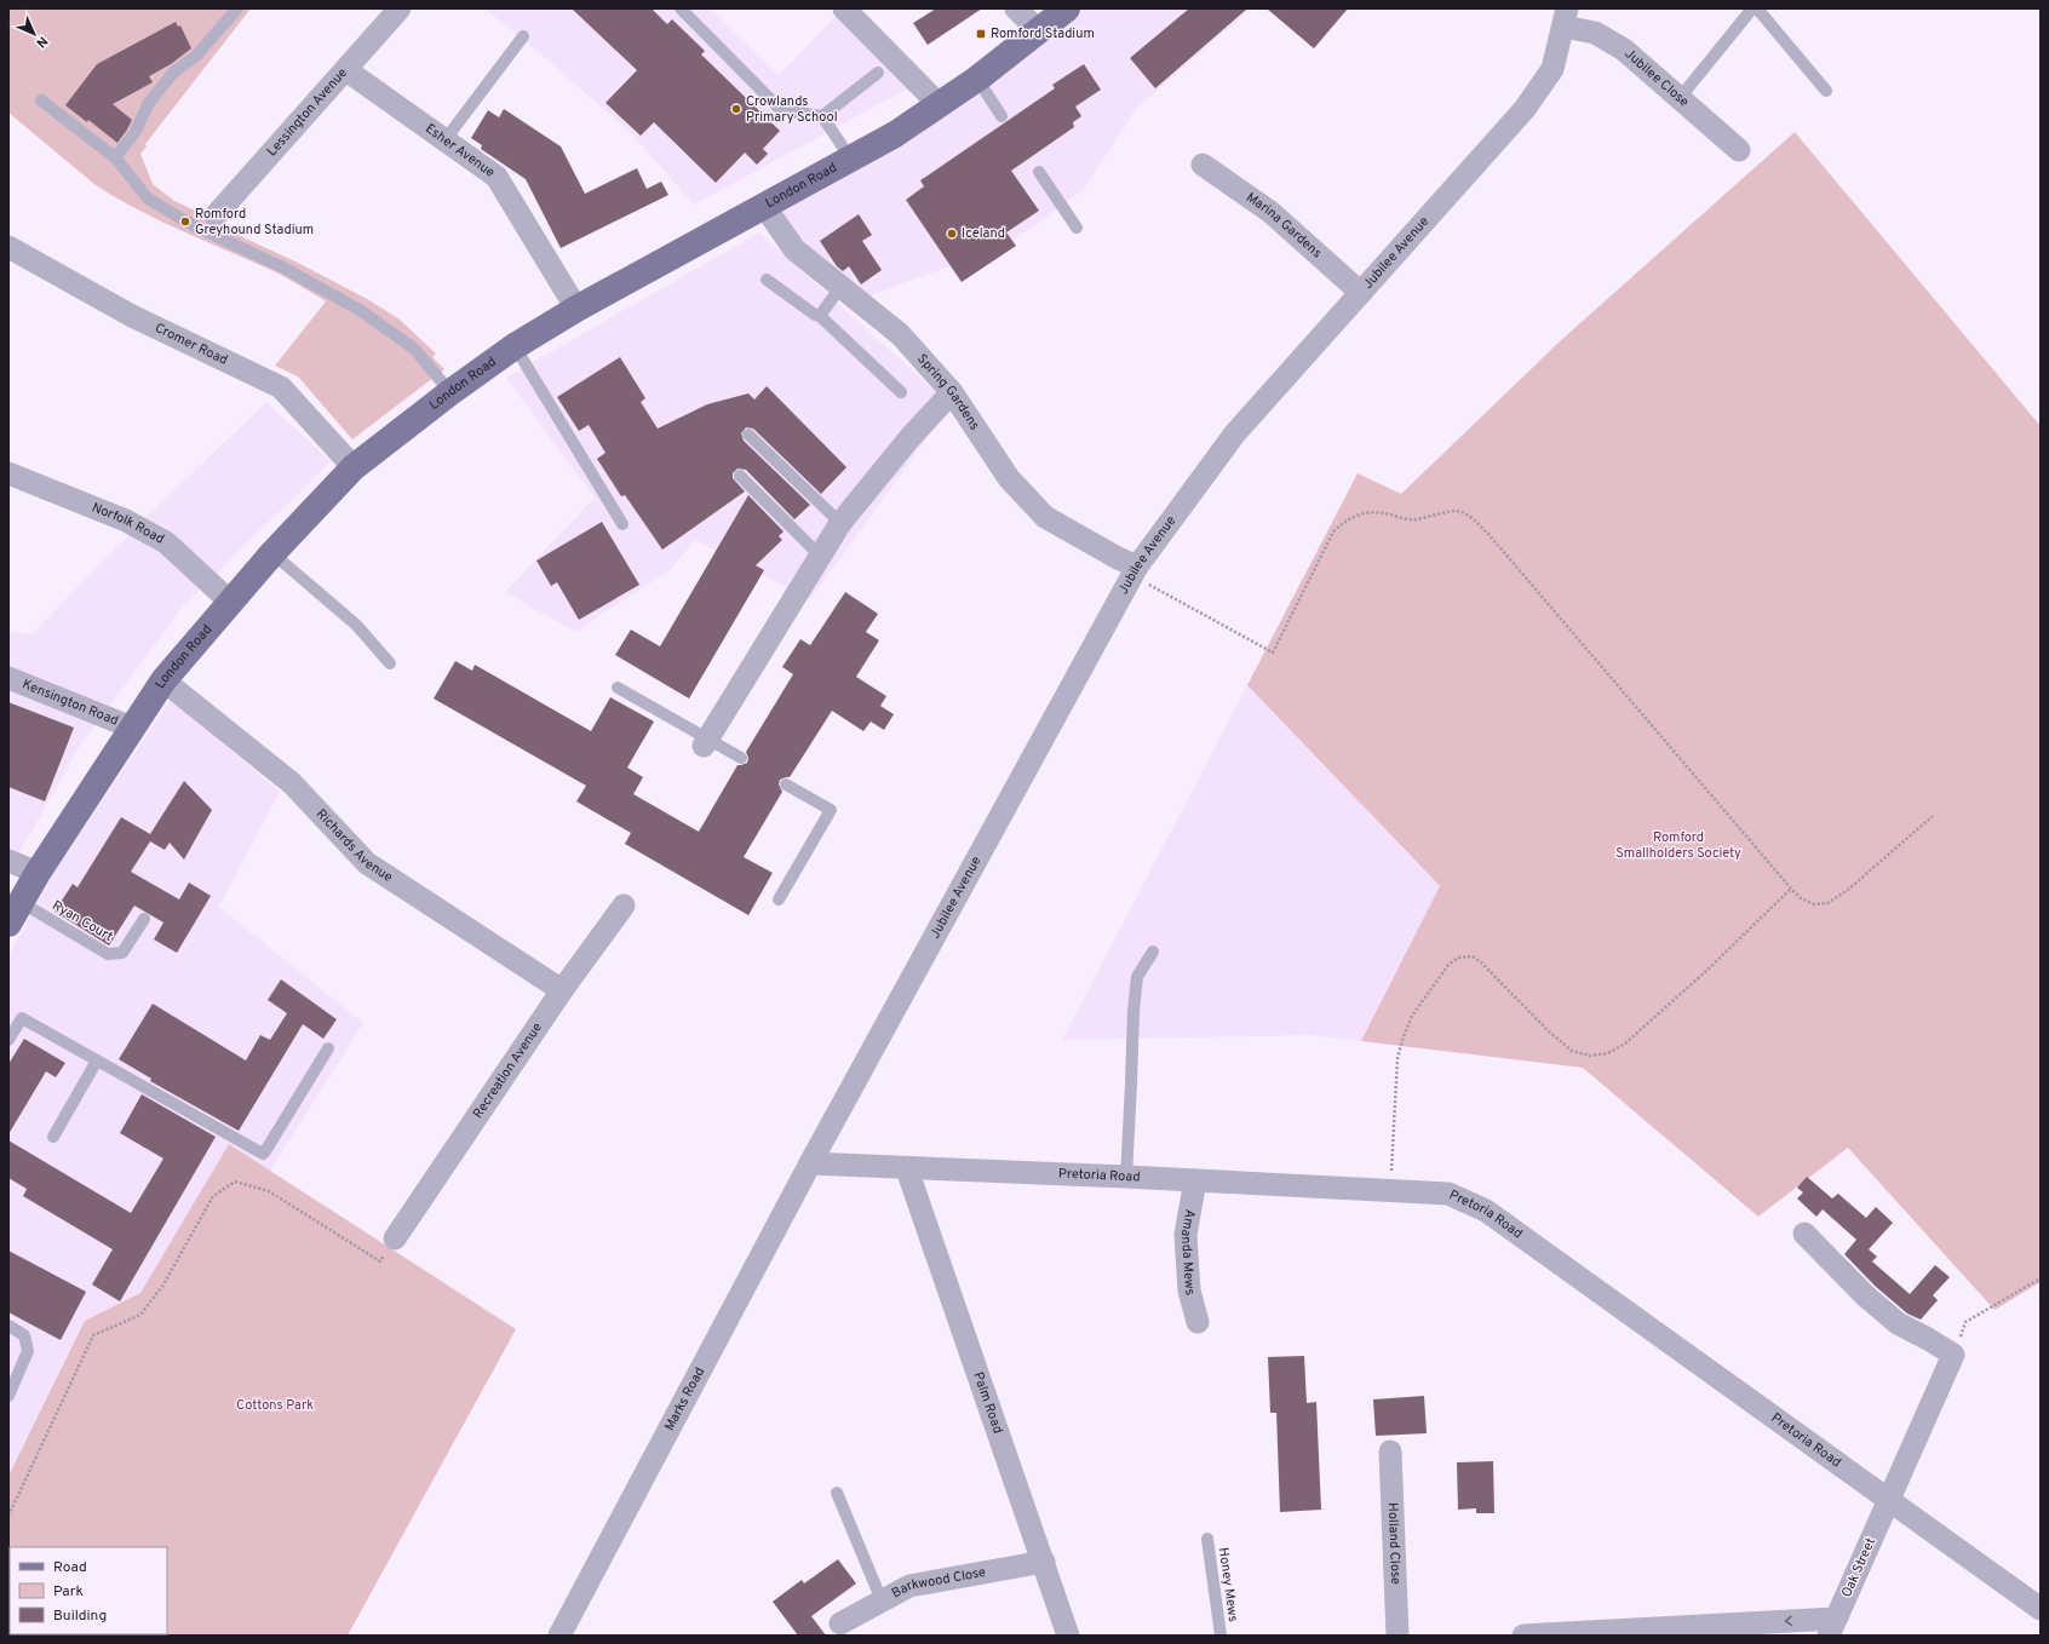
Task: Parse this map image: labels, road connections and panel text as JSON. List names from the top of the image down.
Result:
{
  "streets": {
    "main road": ["London Road"],
    "street": [
      "Jubilee Close",
      "Lessington Avenue",
      "Esher Avenue",
      "Marina Gardens",
      "Jubilee Avenue",
      "Cromer Road",
      "Spring Gardens",
      "Norfolk Road",
      "Kensington Road",
      "Richards Avenue",
      "Recreation Avenue",
      "Pretoria Road",
      "Amanda Mews",
      "Marks Road",
      "Palm Road",
      "Holland Close",
      "Oak Street",
      "Barkwood Close"
    ],
    "lane": ["Ryan Court", "Honey Mews"]
  },
  "crossings": [
    ["Jubilee Close", "Jubilee Avenue"],
    ["Lessington Avenue", "Esher Avenue"],
    ["Esher Avenue", "London Road"],
    ["London Road", "Cromer Road"],
    ["London Road", "Spring Gardens"],
    ["London Road", "Norfolk Road"],
    ["London Road", "Kensington Road"],
    ["London Road", "Richards Avenue"],
    ["London Road", "Ryan Court"],
    ["Marina Gardens", "Jubilee Avenue"],
    ["Jubilee Avenue", "Spring Gardens"],
    ["Jubilee Avenue", "Pretoria Road"],
    ["Jubilee Avenue", "Marks Road"],
    ["Richards Avenue", "Recreation Avenue"],
    ["Pretoria Road", "Amanda Mews"],
    ["Pretoria Road", "Marks Road"],
    ["Pretoria Road", "Palm Road"],
    ["Pretoria Road", "Oak Street"],
    ["Palm Road", "Barkwood Close"]
  ],
  "parks": ["Romford Smallholders Society", "Cottons Park"],
  "places": {
    "transit": ["Romford Stadium"],
    "other": ["Crowlands Primary School", "Romford Greyhound Stadium", "Iceland"]
  },
  "legend": ["Road", "Park", "Building"],
  "north": "bottom right"
}
